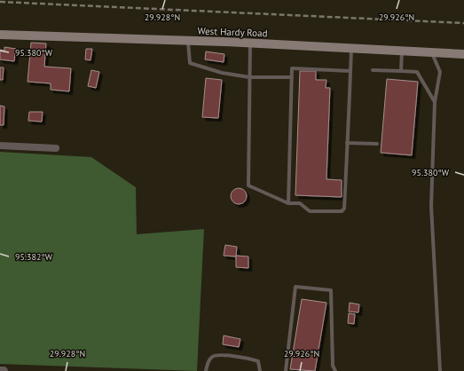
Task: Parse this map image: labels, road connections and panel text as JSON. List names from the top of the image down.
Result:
{
  "streets": {
    "main road": ["West Hardy Road"]
  },
  "coordinates": [
    "29.928°N",
    "29.926°N",
    "95.380°W",
    "95.382°W"
  ]
}
